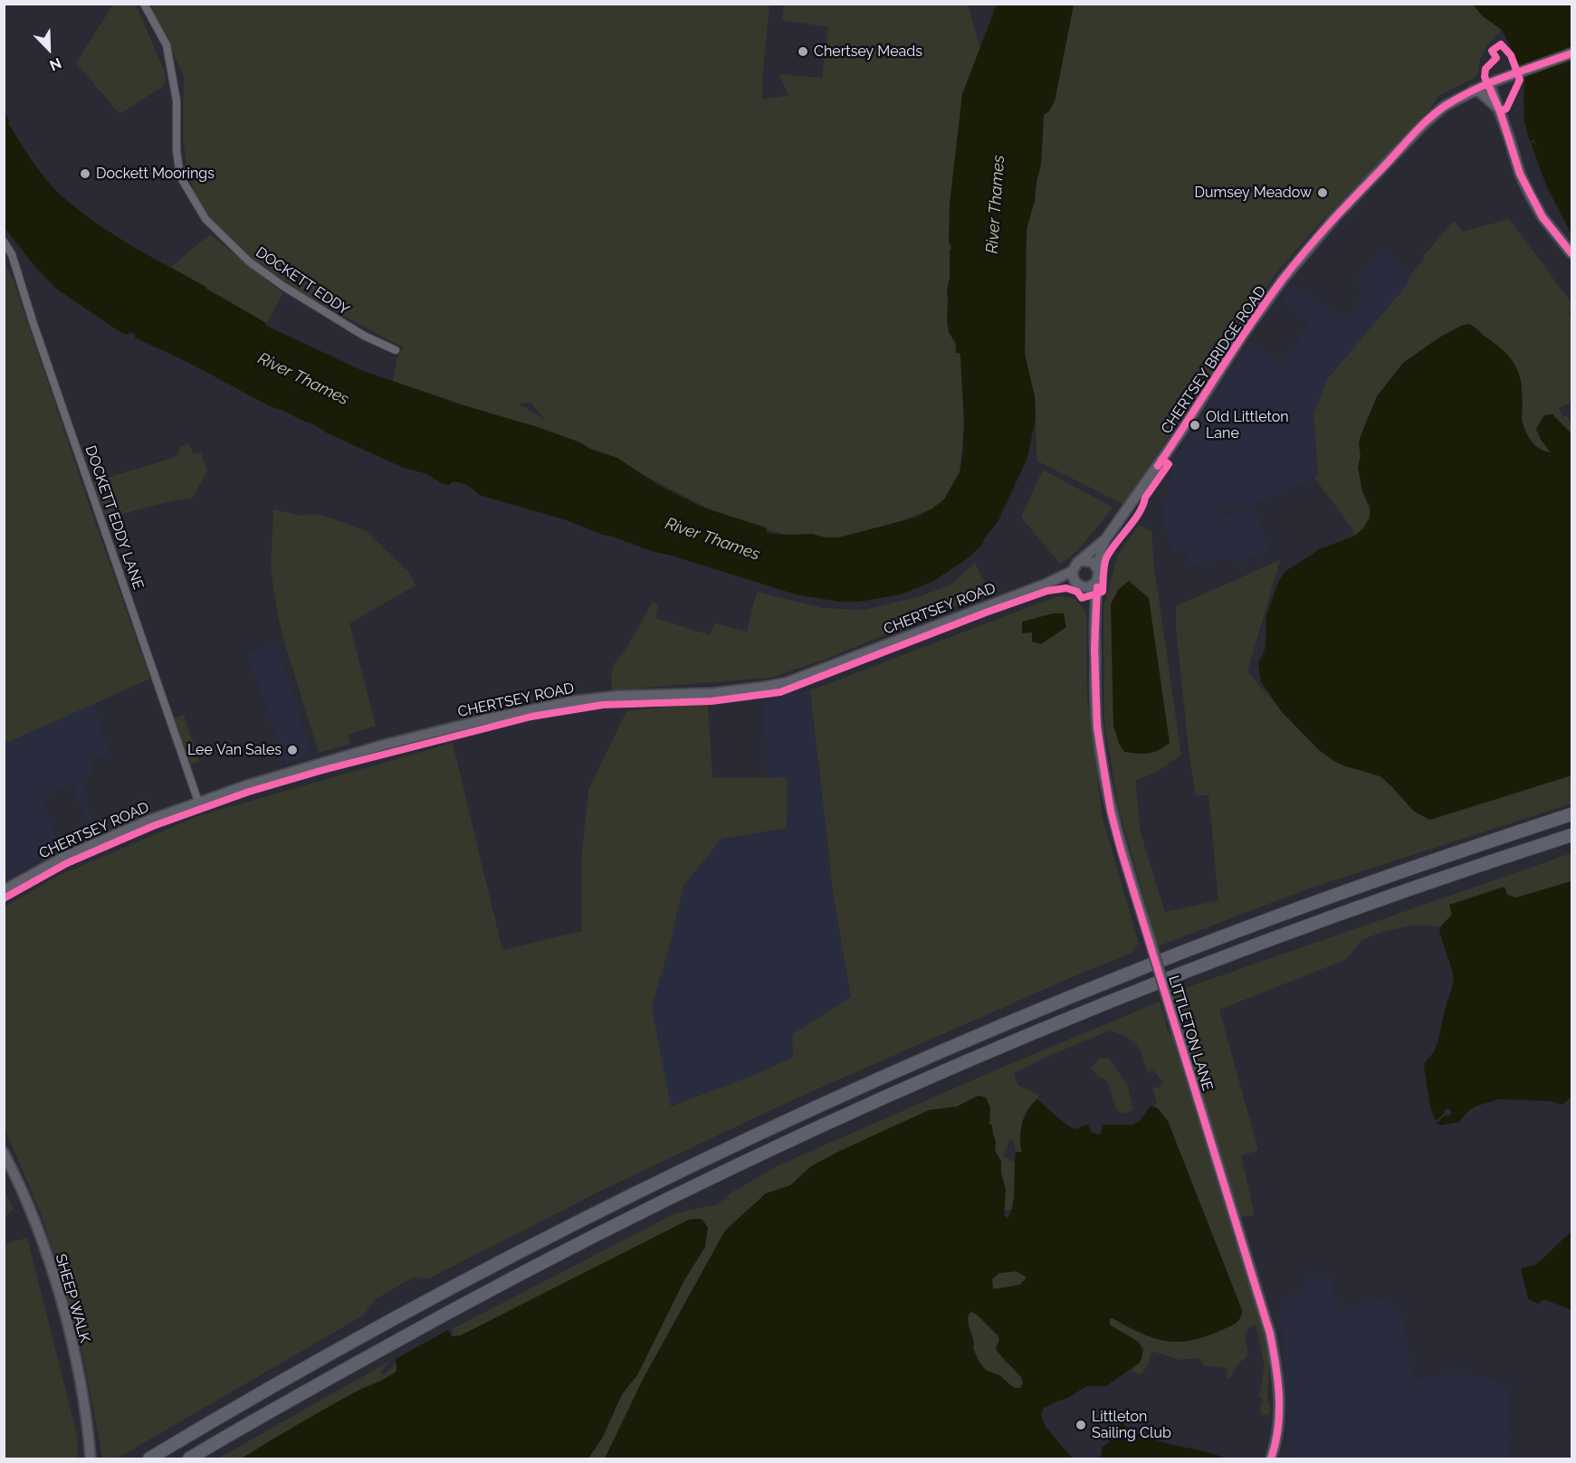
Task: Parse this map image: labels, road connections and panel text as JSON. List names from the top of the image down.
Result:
{
  "streets": {
    "main road": [
      "CHERTSEY BRIDGE ROAD",
      "CHERTSEY ROAD",
      "LITTLETON LANE",
      "SHEEP WALK"
    ],
    "street": ["DOCKETT EDDY", "DOCKETT EDDY LANE"]
  },
  "crossings": [
    ["CHERTSEY BRIDGE ROAD", "CHERTSEY ROAD"],
    ["CHERTSEY BRIDGE ROAD", "LITTLETON LANE"],
    ["DOCKETT EDDY LANE", "CHERTSEY ROAD"],
    ["CHERTSEY ROAD", "LITTLETON LANE"]
  ],
  "water": ["River Thames"],
  "places": [
    "Chertsey Meads",
    "Dockett Moorings",
    "Dumsey Meadow",
    "Old Littleton Lane",
    "Lee Van Sales",
    "Littleton Sailing Club"
  ],
  "north": "bottom right"
}
